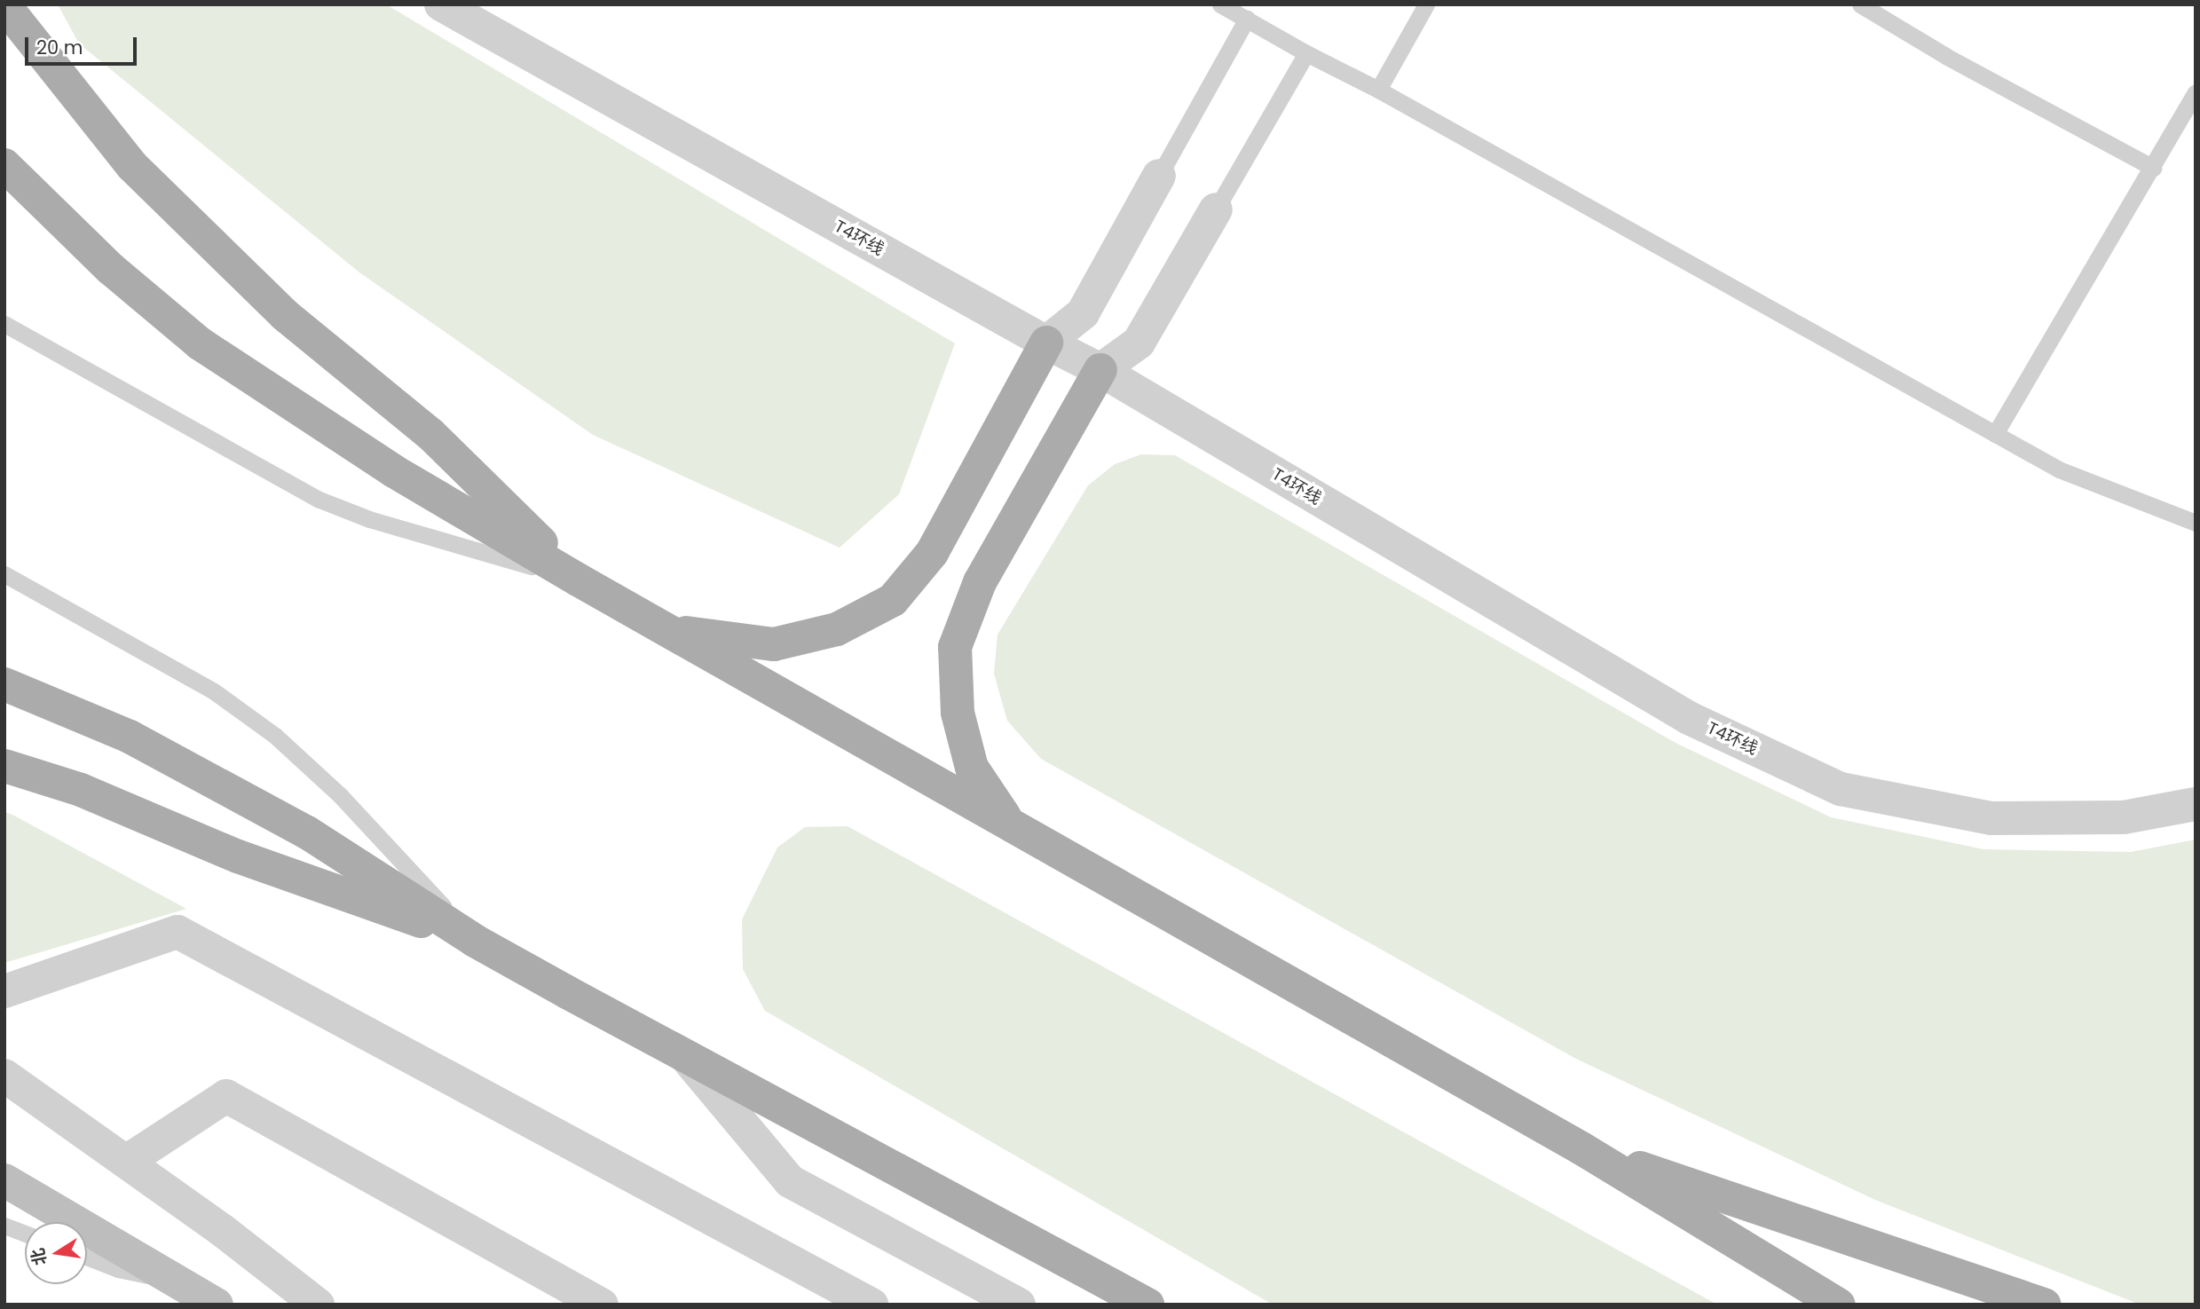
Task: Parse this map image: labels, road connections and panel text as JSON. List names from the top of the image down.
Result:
{
  "streets": {
    "street": ["T4环线"]
  },
  "scale_bar": "20 m",
  "north": "left"
}
